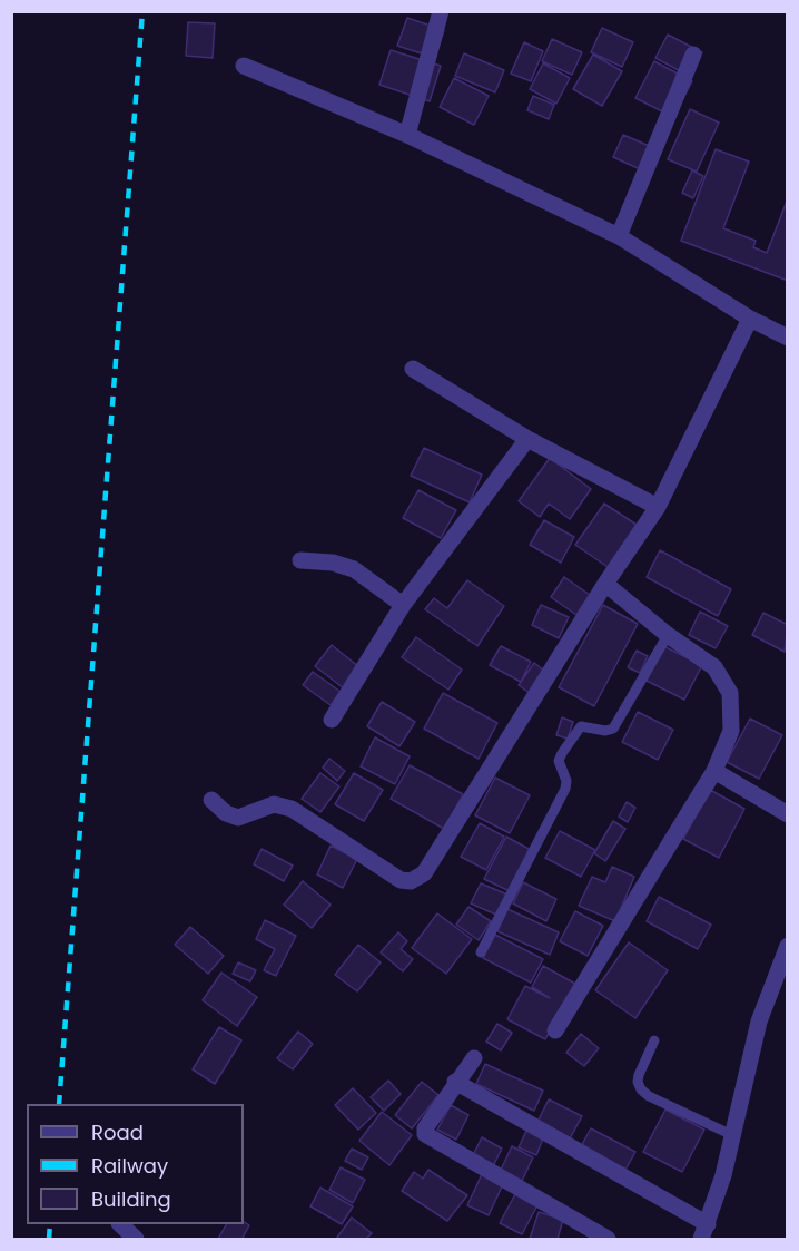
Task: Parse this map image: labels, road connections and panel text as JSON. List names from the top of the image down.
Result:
{
  "legend": ["Road", "Railway", "Building"]
}
